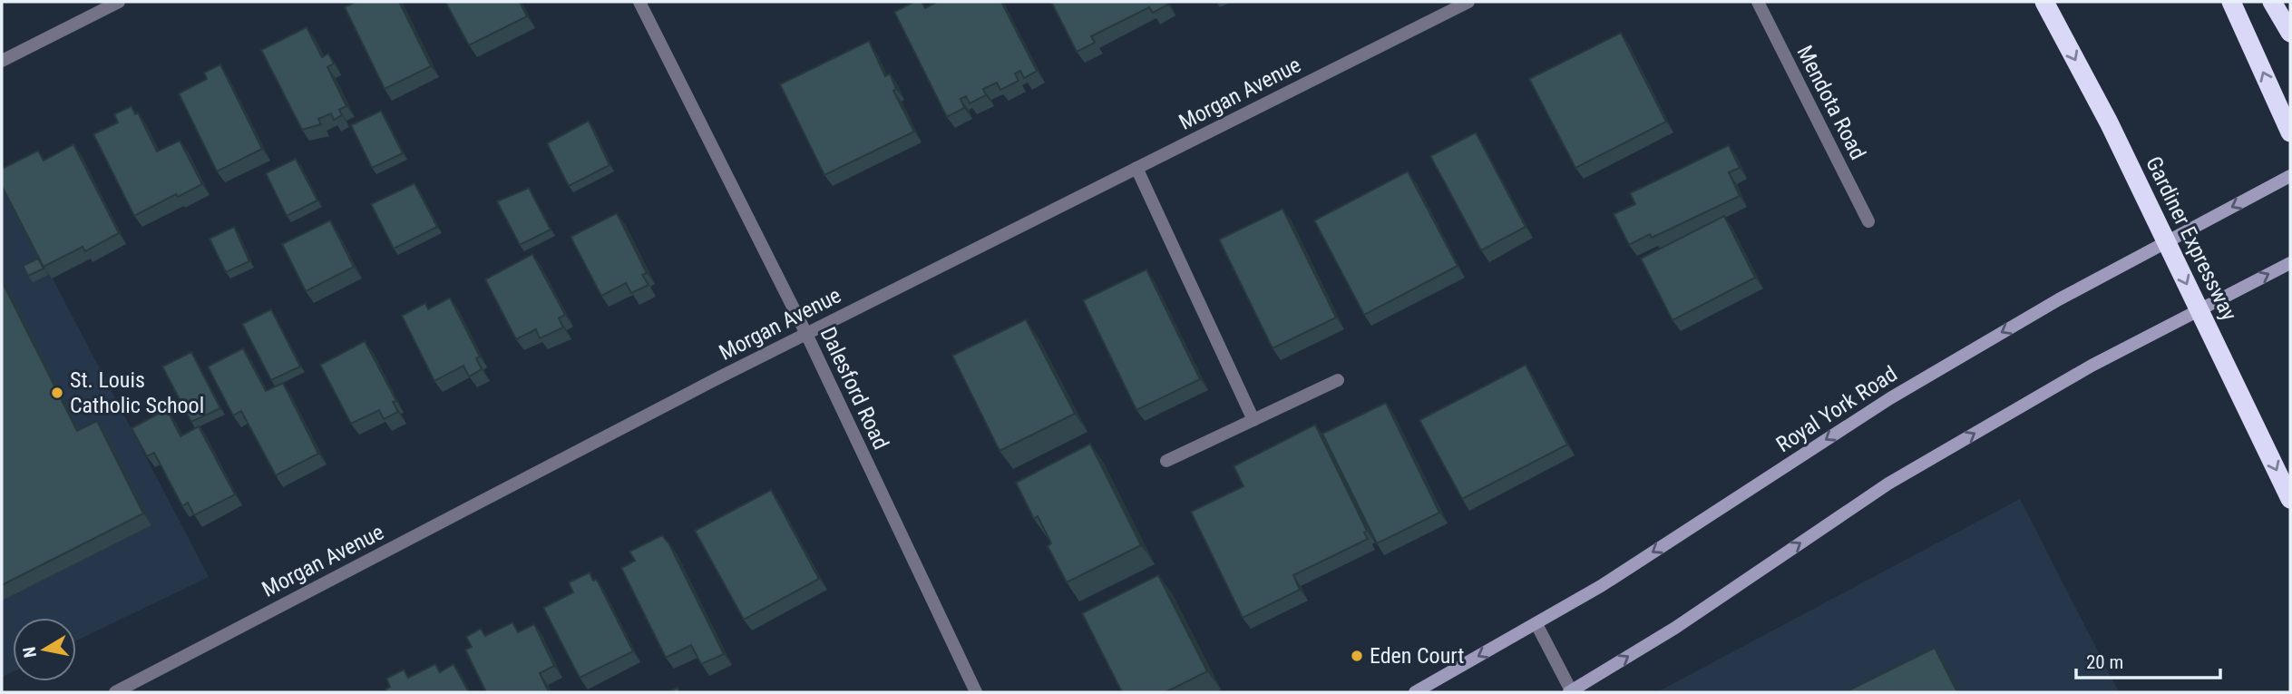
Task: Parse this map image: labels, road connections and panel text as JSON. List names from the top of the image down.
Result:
{
  "streets": {
    "highway": ["Gardiner Expressway"],
    "main road": ["Royal York Road"],
    "street": ["Morgan Avenue", "Mendota Road", "Dalesford Road"]
  },
  "crossings": [
    ["Morgan Avenue", "Dalesford Road"]
  ],
  "one_way": ["Gardiner Expressway"],
  "places": ["St. Louis Catholic School", "Eden Court"],
  "scale_bar": "20 m",
  "north": "left"
}
